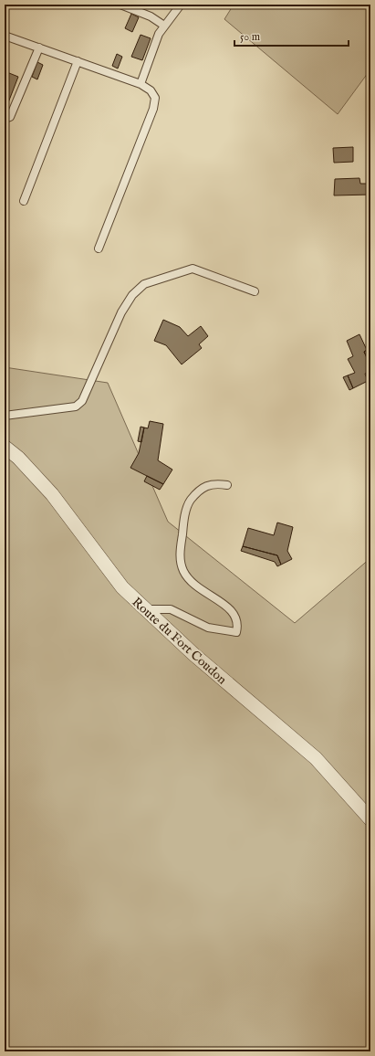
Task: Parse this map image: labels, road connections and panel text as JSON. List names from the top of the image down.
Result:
{
  "streets": {
    "street": ["Route du Fort Coudon"]
  },
  "scale_bar": "50 m"
}
